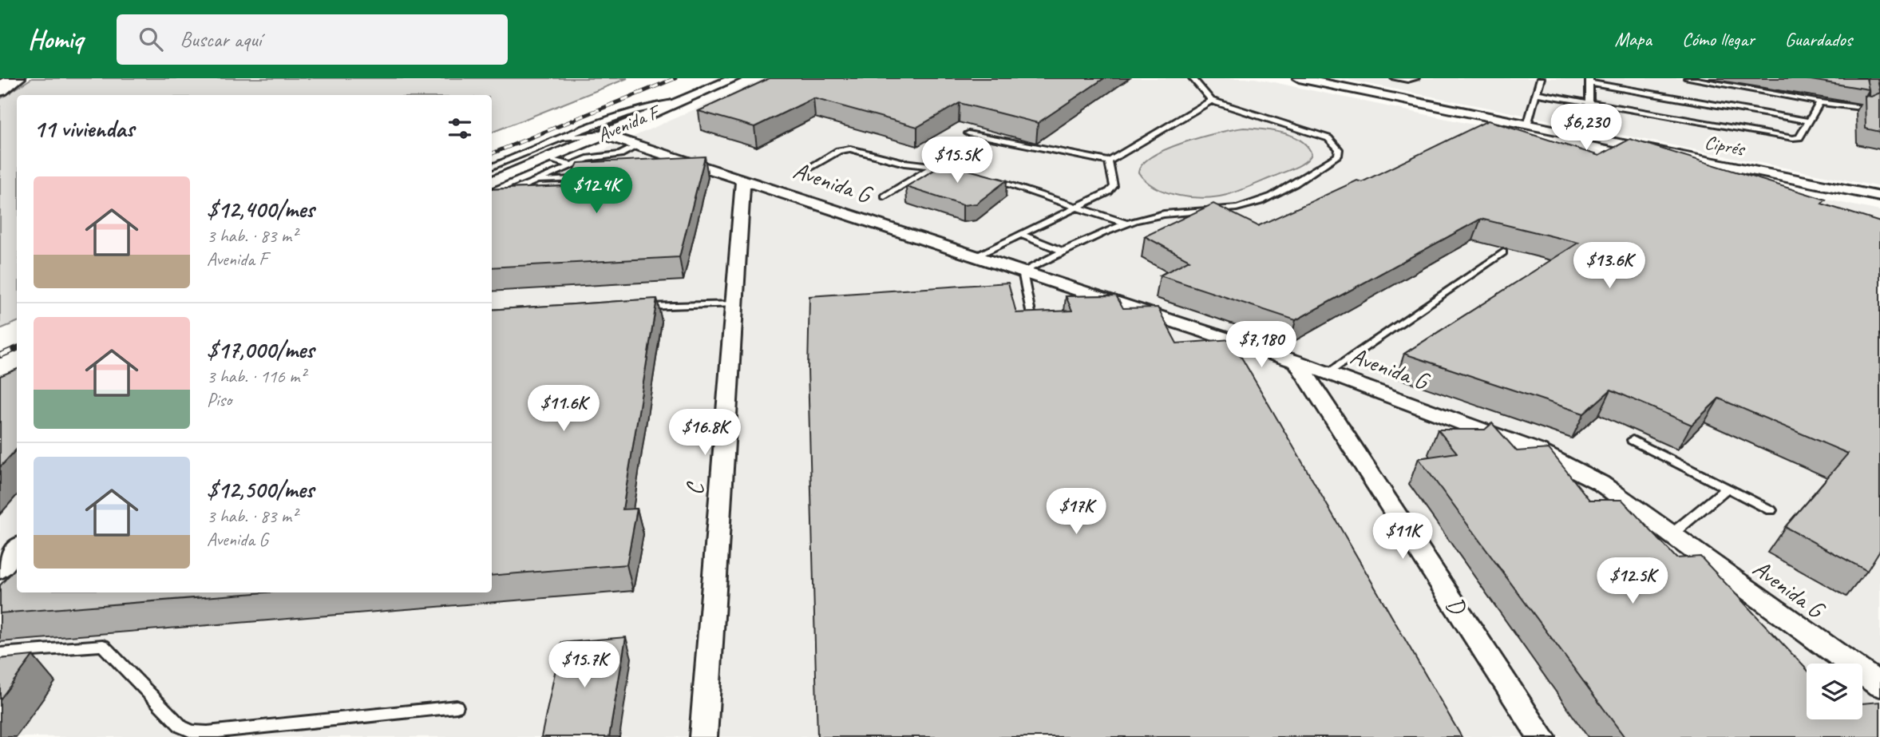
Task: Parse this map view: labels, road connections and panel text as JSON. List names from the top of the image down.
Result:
{
  "streets": {
    "street": [
      "Avenida F",
      "Ciprés",
      "Avenida G",
      "C",
      "D"
    ]
  },
  "crossings": [
    ["Avenida F", "Avenida G"],
    ["Avenida G", "C"],
    ["Avenida G", "D"]
  ],
  "page": {
    "header": "Homiq",
    "search": "Buscar aquí",
    "nav": ["Mapa", "Cómo llegar", "Guardados"],
    "heading": "11 viviendas",
    "price": [
      "$6,230",
      "$15.5K",
      "$12.4K",
      "$13.6K",
      "$7,180",
      "$11.6K",
      "$16.8K",
      "$17K",
      "$11K",
      "$12.5K",
      "$15.7K"
    ],
    "list": [
      {
        "name": "$12,400/mes",
        "note": "3 hab. · 83 m² · Avenida F"
      },
      {
        "name": "$17,000/mes",
        "note": "3 hab. · 116 m² · Piso"
      },
      {
        "name": "$12,500/mes",
        "note": "3 hab. · 83 m² · Avenida G"
      }
    ]
  }
}
